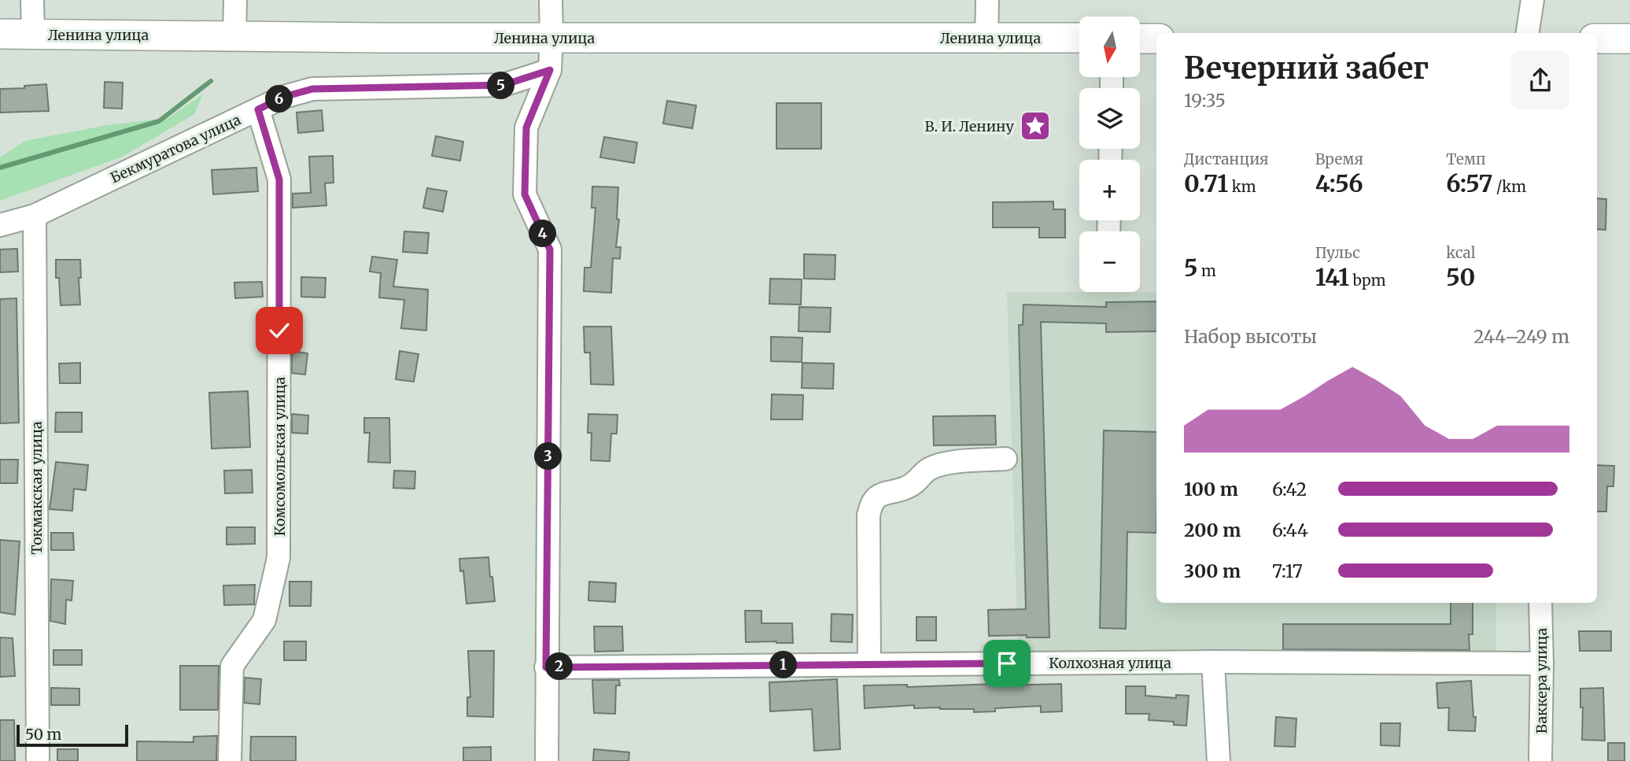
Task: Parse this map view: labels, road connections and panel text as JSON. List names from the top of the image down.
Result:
{
  "streets": {
    "main road": ["Ленина улица"],
    "street": [
      "Бекмуратова улица",
      "Комсомольская улица",
      "Токмакская улица",
      "Колхозная улица",
      "Ваккера улица"
    ]
  },
  "crossings": [
    ["Бекмуратова улица", "Комсомольская улица"],
    ["Бекмуратова улица", "Токмакская улица"],
    ["Колхозная улица", "Ваккера улица"]
  ],
  "places": {
    "place": ["В. И. Ленину"]
  },
  "scale_bar": "50 m",
  "north": "bottom",
  "page": {
    "map_buttons": ["+", "−"],
    "heading": ["Вечерний забег", "19:35"],
    "pins": [
      "5",
      "6",
      "4",
      "3",
      "1",
      "2"
    ],
    "stats": [
      ["Дистанция", "0.71 km"],
      ["Время", "4:56"],
      ["Темп", "6:57 /km"],
      ["5 m"],
      ["Пульс", "141 bpm"],
      ["kcal", "50"]
    ],
    "chart": ["Набор высоты", "244–249 m"],
    "list": [
      {
        "name": "100 m",
        "note": "6:42"
      },
      {
        "name": "200 m",
        "note": "6:44"
      },
      {
        "name": "300 m",
        "note": "7:17"
      }
    ],
    "scale": "50 m"
  }
}
